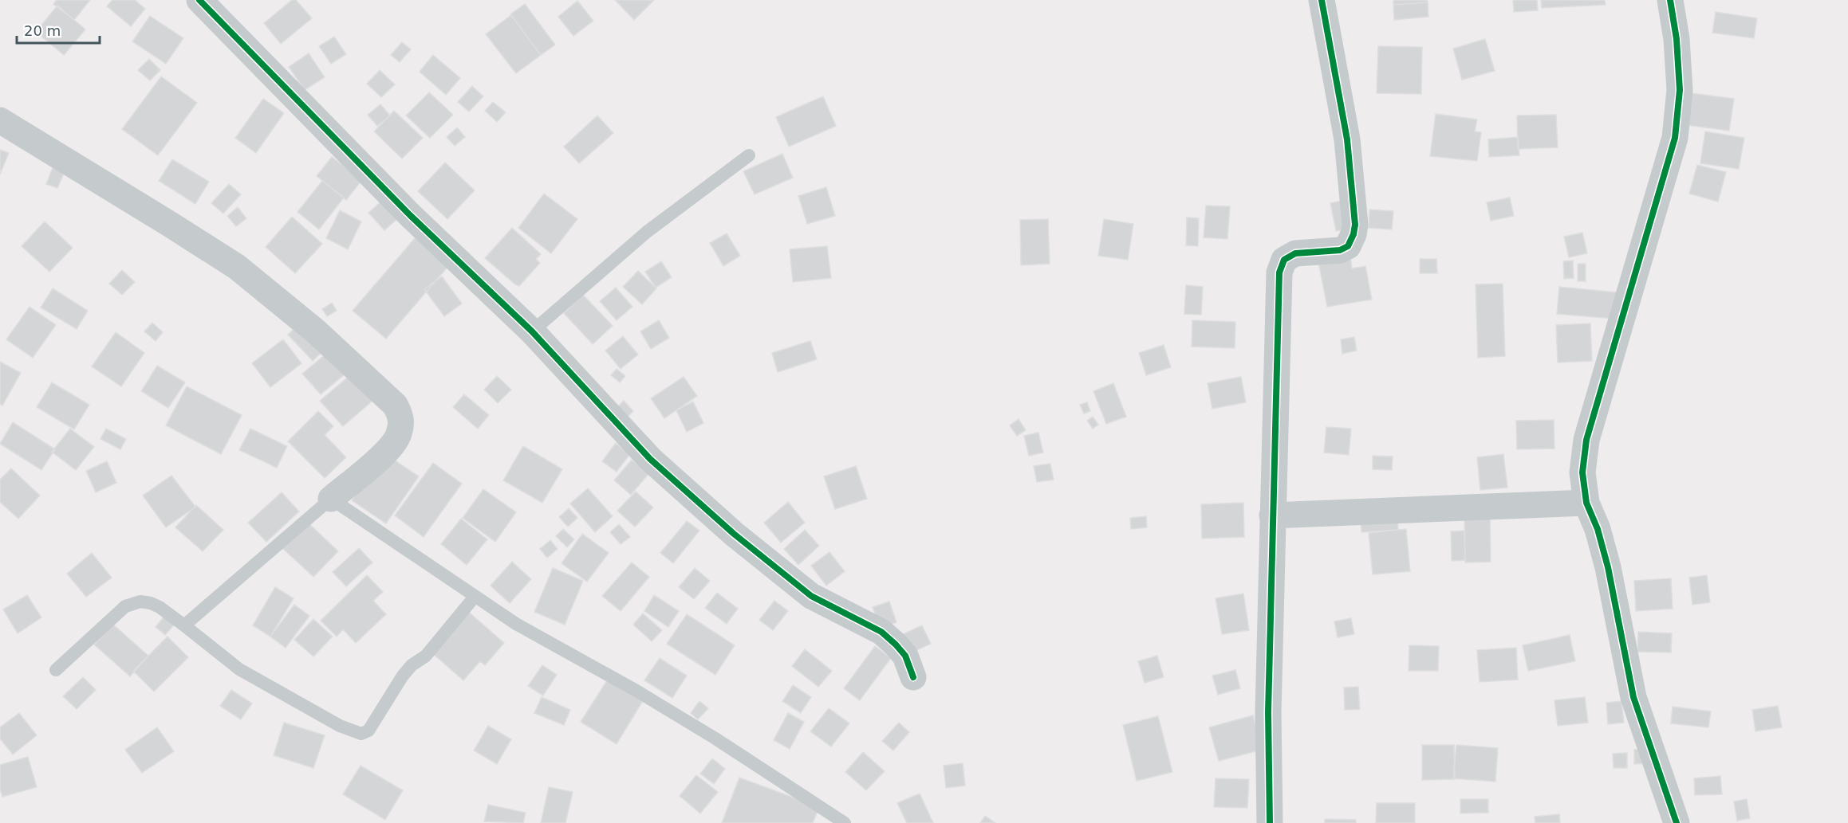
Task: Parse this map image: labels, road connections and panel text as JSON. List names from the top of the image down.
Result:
{
  "scale_bar": "20 m"
}
